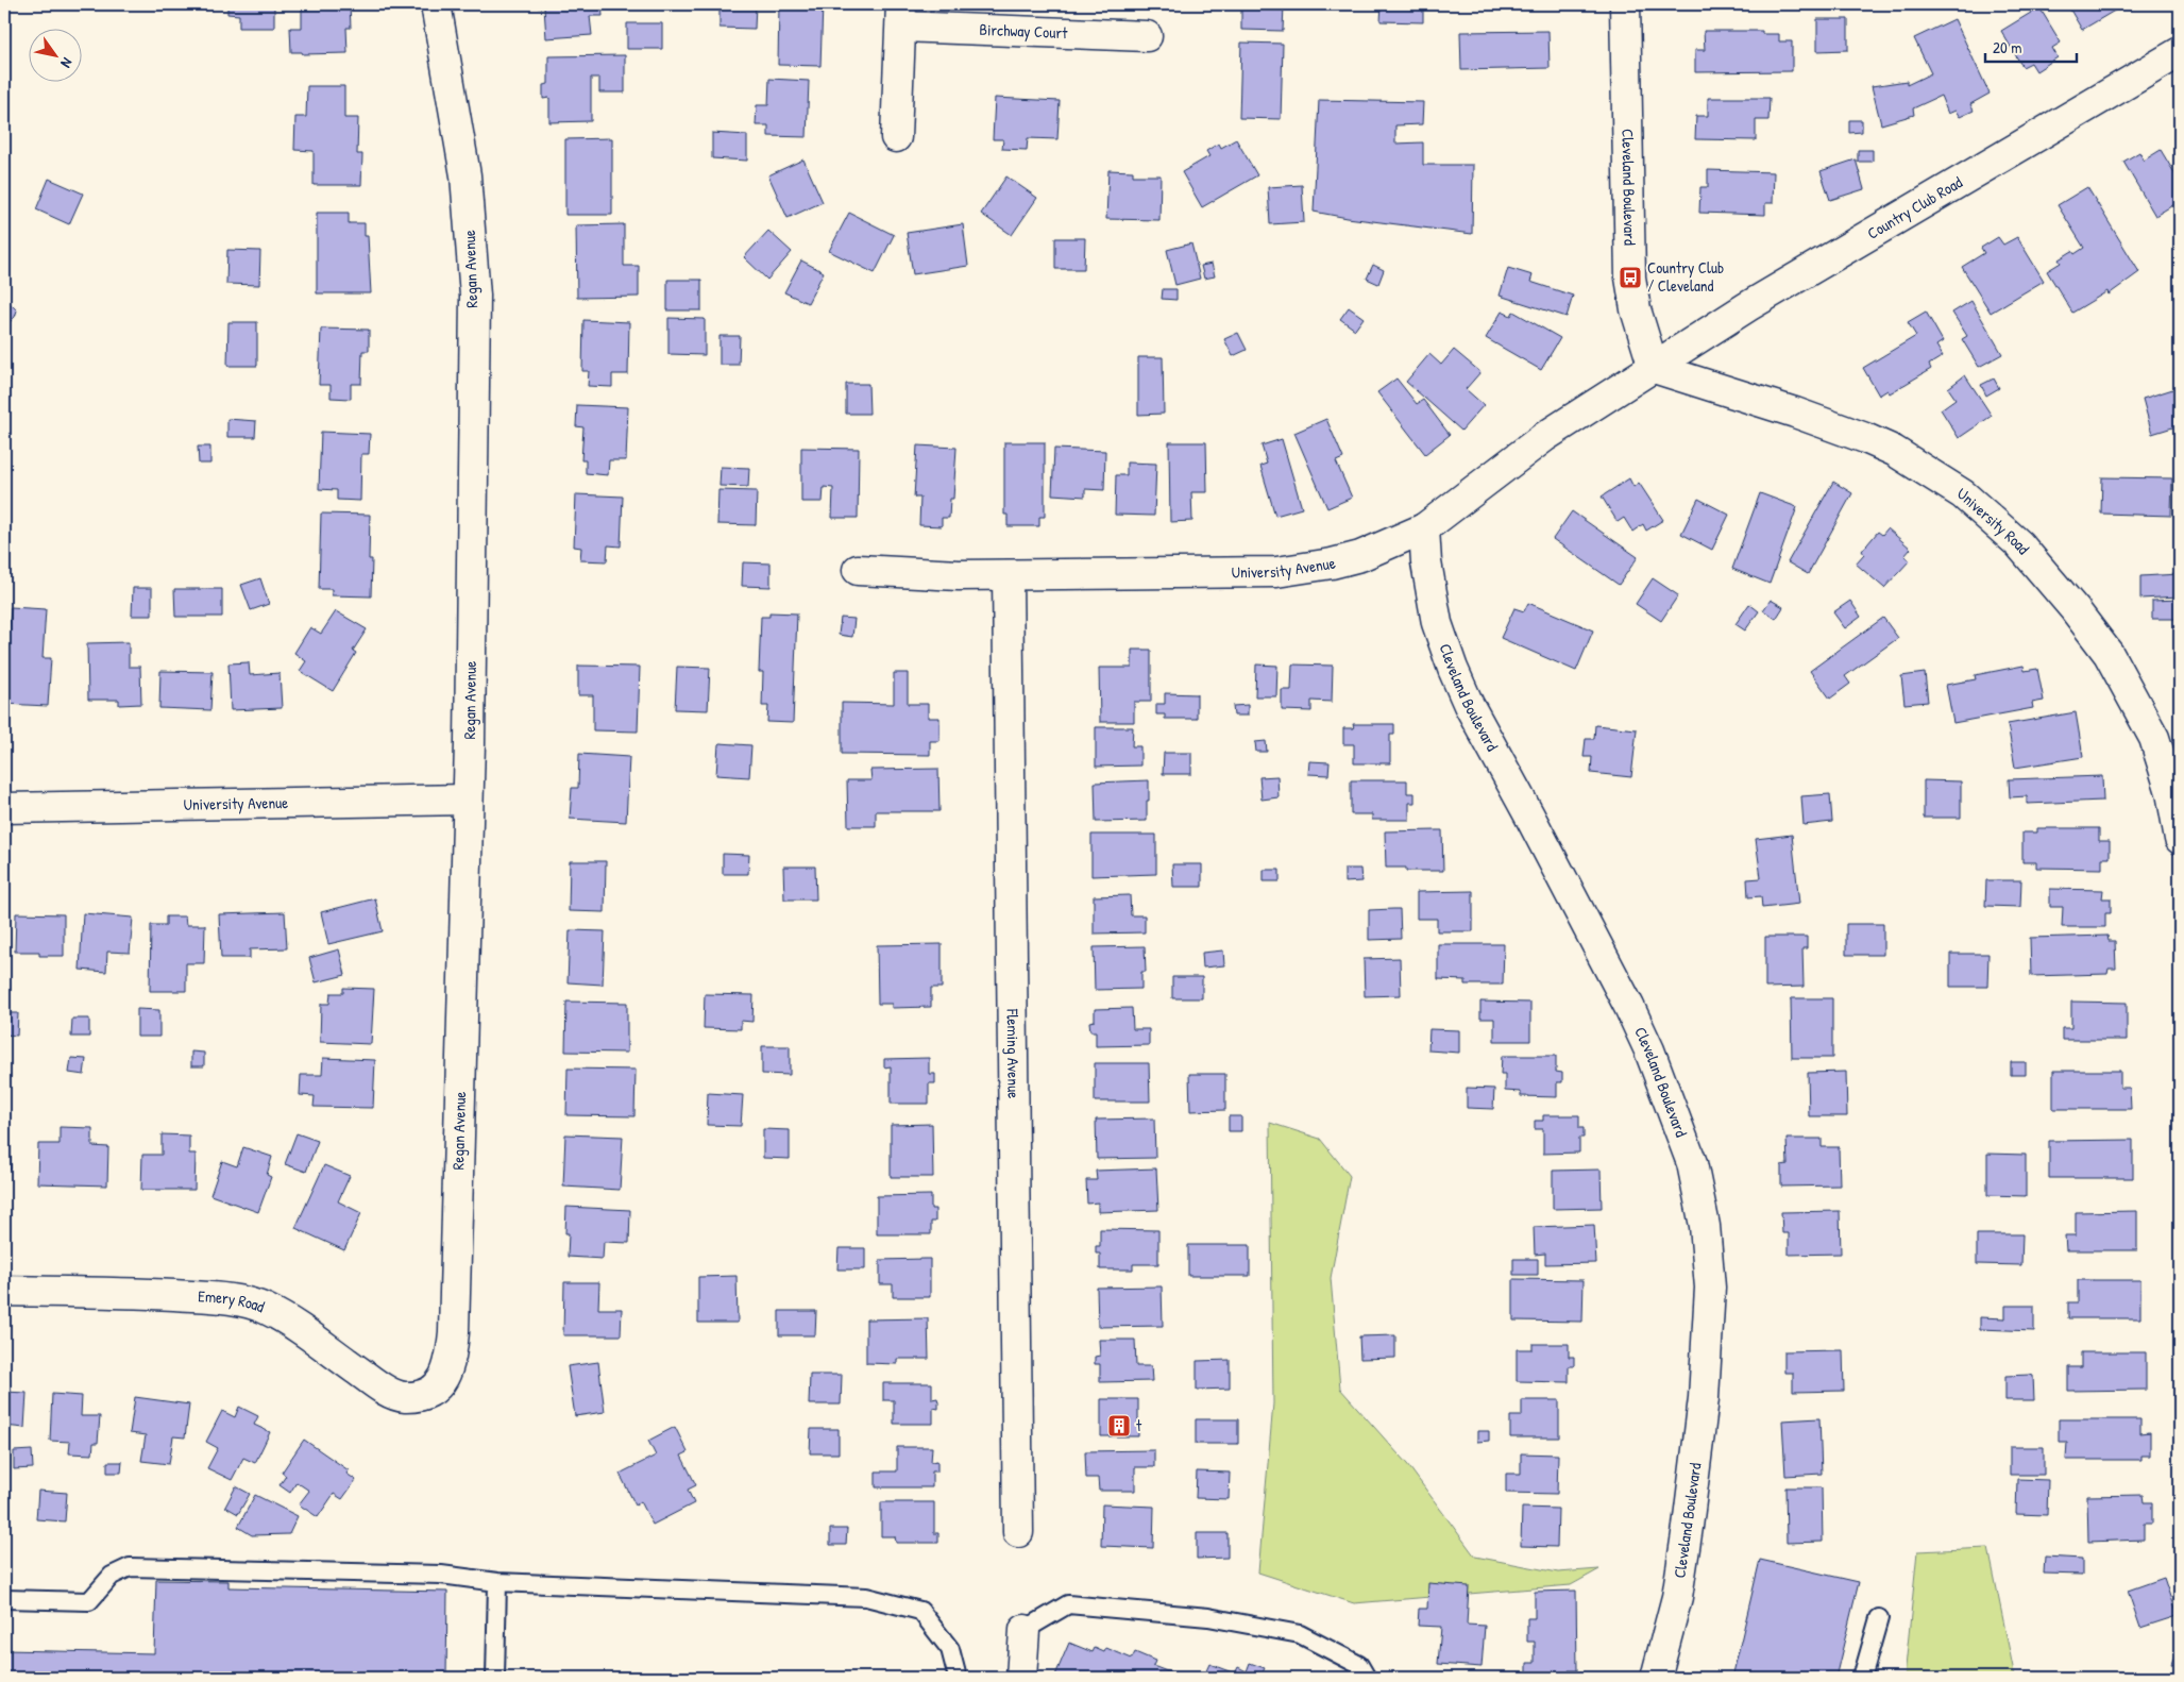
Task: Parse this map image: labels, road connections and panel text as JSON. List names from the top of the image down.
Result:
{
  "streets": {
    "street": [
      "Birchway Court",
      "Cleveland Boulevard",
      "Country Club Road",
      "Regan Avenue",
      "University Road",
      "University Avenue",
      "Fleming Avenue",
      "Emery Road"
    ]
  },
  "crossings": [
    ["Cleveland Boulevard", "Country Club Road"],
    ["Cleveland Boulevard", "University Road"],
    ["Cleveland Boulevard", "University Avenue"],
    ["Country Club Road", "University Road"],
    ["Country Club Road", "University Avenue"],
    ["Regan Avenue", "University Avenue"],
    ["Regan Avenue", "Emery Road"],
    ["University Road", "University Avenue"],
    ["University Avenue", "Fleming Avenue"]
  ],
  "places": {
    "bus stop": ["Country Club / Cleveland"],
    "building": ["t"]
  },
  "scale_bar": "20 m",
  "north": "bottom right"
}
